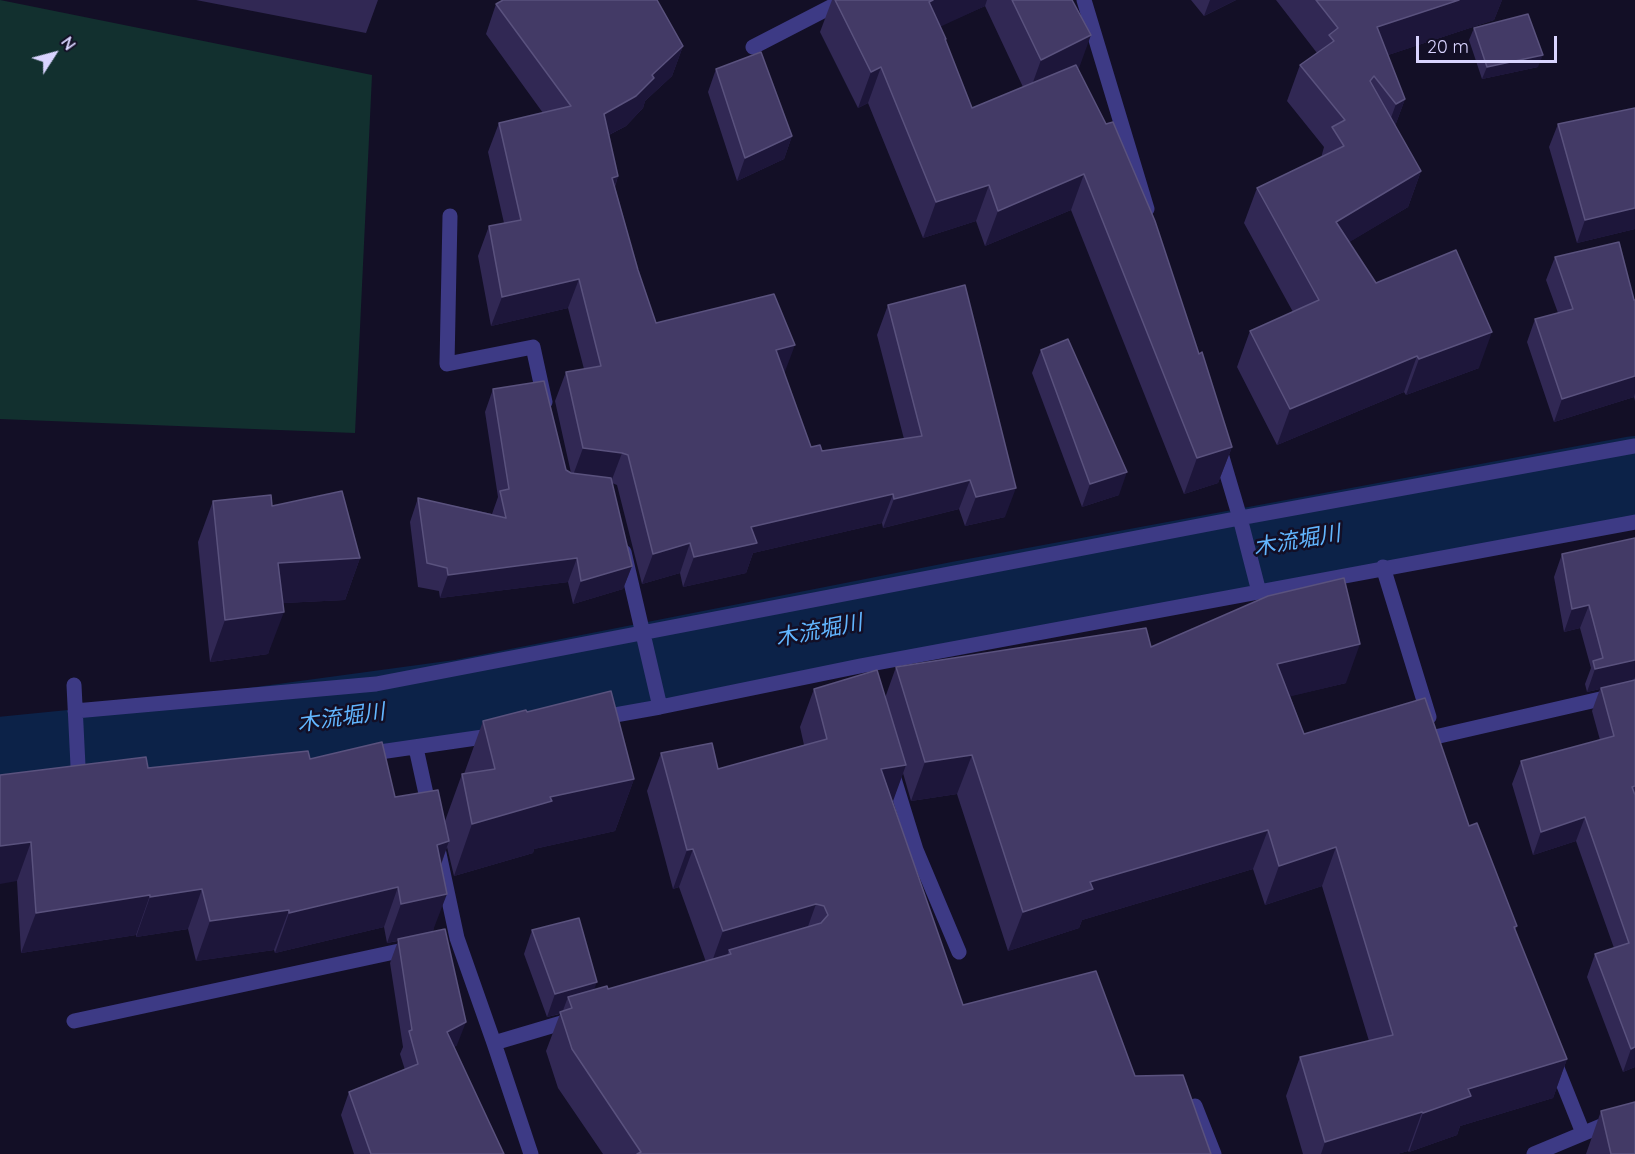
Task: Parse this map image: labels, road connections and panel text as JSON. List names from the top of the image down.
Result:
{
  "water": ["木流堀川"],
  "scale_bar": "20 m",
  "north": "top right"
}
